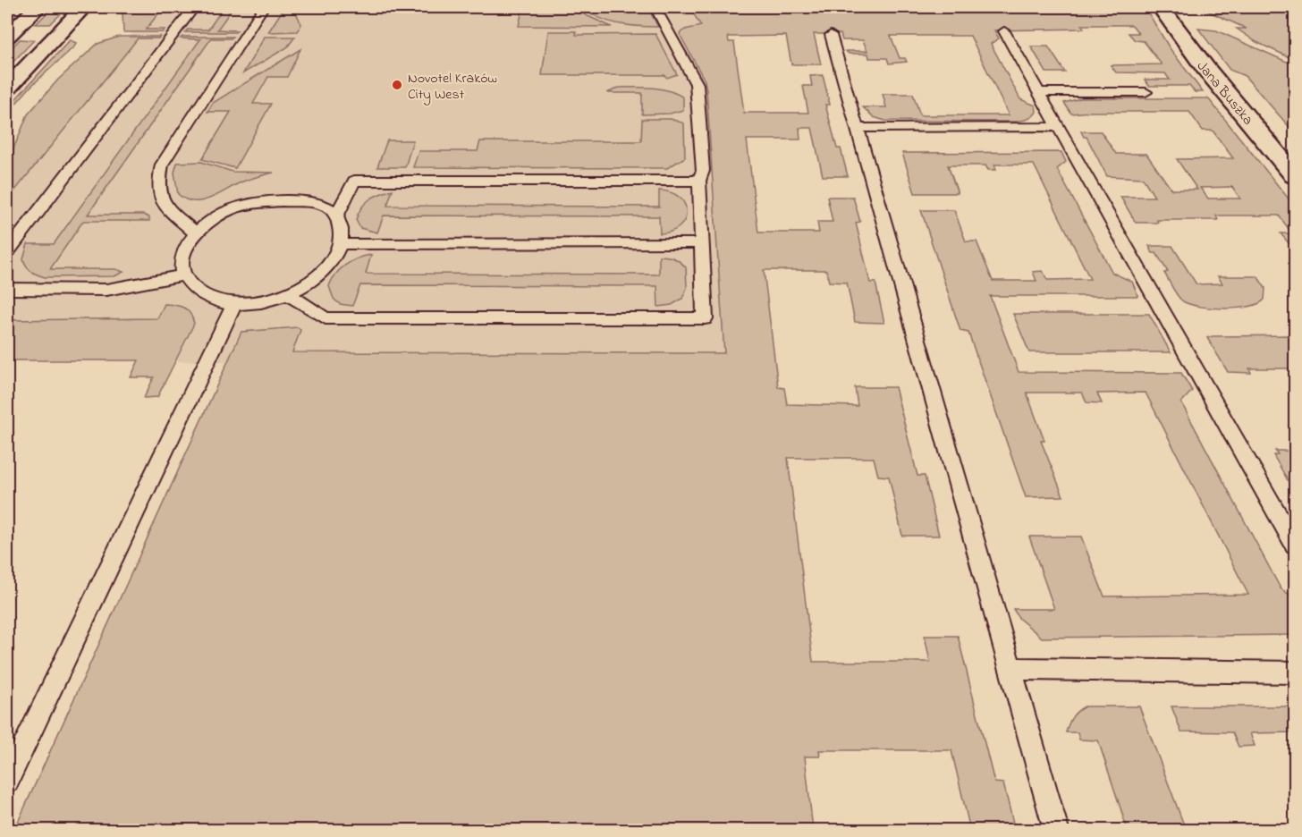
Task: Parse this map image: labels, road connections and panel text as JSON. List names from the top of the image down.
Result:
{
  "streets": {
    "street": ["Jana Buszka"]
  },
  "places": ["Novotel Kraków City West"]
}
